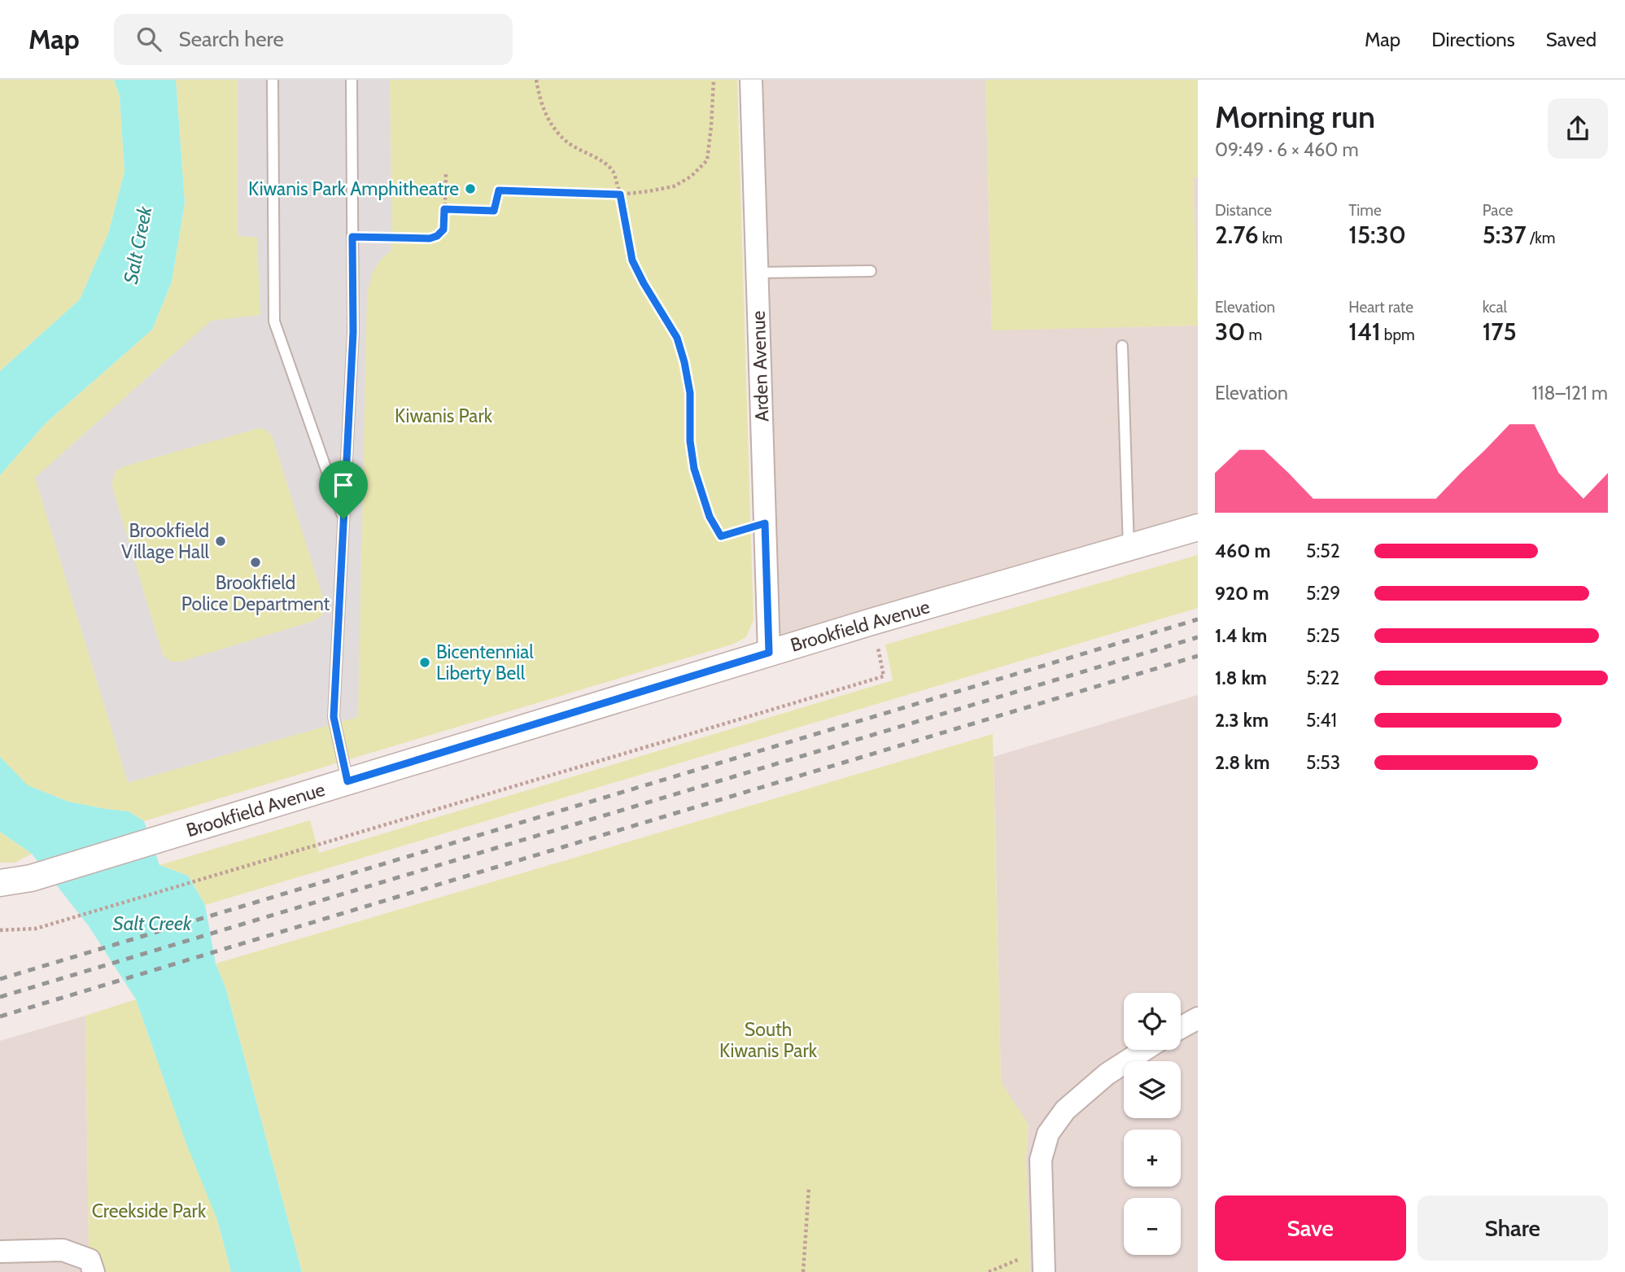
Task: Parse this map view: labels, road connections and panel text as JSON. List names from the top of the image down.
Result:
{
  "streets": {
    "street": ["Arden Avenue", "Brookfield Avenue"]
  },
  "crossings": [
    ["Arden Avenue", "Brookfield Avenue"]
  ],
  "water": ["Salt Creek"],
  "parks": ["Kiwanis Park", "South Kiwanis Park", "Creekside Park"],
  "places": [
    "Kiwanis Park Amphitheatre",
    "Brookfield Village Hall",
    "Brookfield Police Department",
    "Bicentennial Liberty Bell"
  ],
  "page": {
    "header": "Map",
    "search": "Search here",
    "nav": ["Map", "Directions", "Saved"],
    "heading": ["Morning run", "09:49 · 6 × 460 m"],
    "stats": [
      ["Distance", "2.76 km"],
      ["Time", "15:30"],
      ["Pace", "5:37 /km"],
      ["Elevation", "30 m"],
      ["Heart rate", "141 bpm"],
      ["kcal", "175"]
    ],
    "chart": ["Elevation", "118–121 m"],
    "list": [
      {
        "name": "460 m",
        "note": "5:52"
      },
      {
        "name": "920 m",
        "note": "5:29"
      },
      {
        "name": "1.4 km",
        "note": "5:25"
      },
      {
        "name": "1.8 km",
        "note": "5:22"
      },
      {
        "name": "2.3 km",
        "note": "5:41"
      },
      {
        "name": "2.8 km",
        "note": "5:53"
      }
    ],
    "map_buttons": ["+", "−"],
    "buttons": ["Save", "Share"]
  }
}
